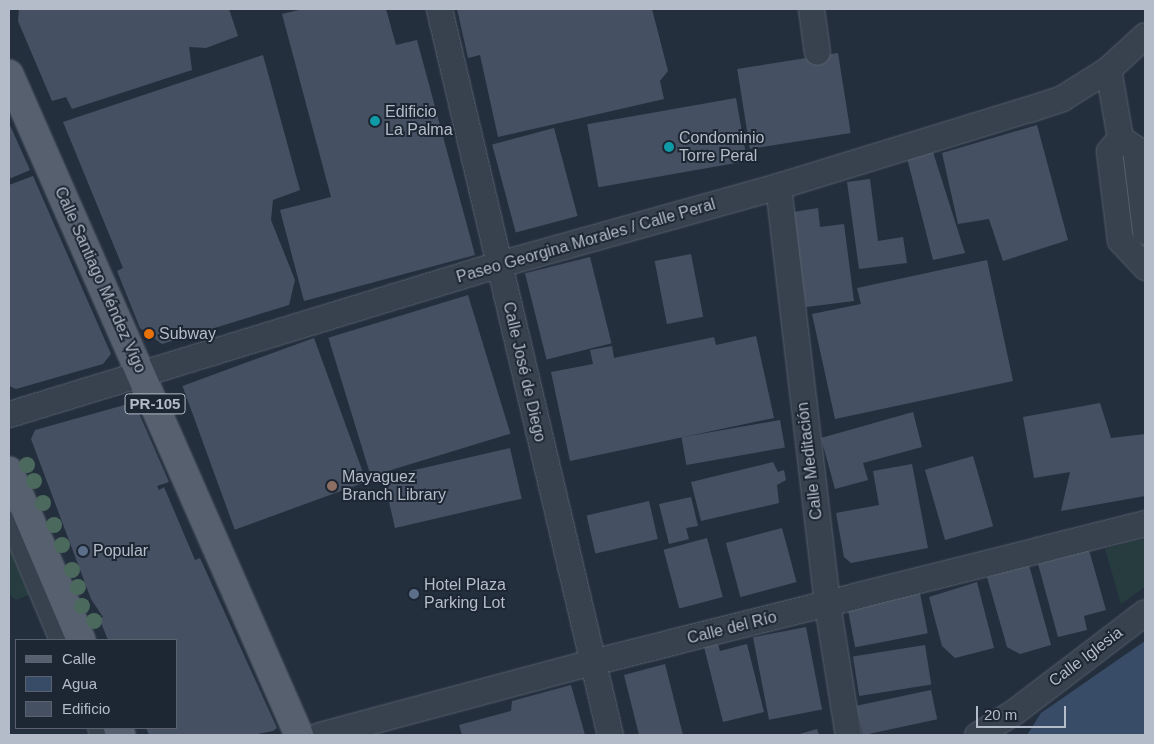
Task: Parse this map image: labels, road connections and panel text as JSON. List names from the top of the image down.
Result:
{
  "streets": {
    "main road": ["Calle Santiago Méndez Vigo", "PR-105"],
    "street": [
      "Paseo Georgina Morales / Calle Peral",
      "Calle José de Diego",
      "Calle Meditación",
      "Calle del Río",
      "Calle Iglesia"
    ]
  },
  "crossings": [
    ["Paseo Georgina Morales / Calle Peral", "Calle Santiago Méndez Vigo"],
    ["Paseo Georgina Morales / Calle Peral", "Calle José de Diego"],
    ["Paseo Georgina Morales / Calle Peral", "Calle Meditación"],
    ["Calle José de Diego", "Calle del Río"],
    ["Calle Meditación", "Calle del Río"]
  ],
  "places": [
    "Edificio La Palma",
    "Condominio Torre Peral",
    "Subway",
    "Mayaguez Branch Library",
    "Popular",
    "Hotel Plaza Parking Lot"
  ],
  "legend": ["Calle", "Agua", "Edificio"],
  "scale_bar": "20 m"
}
